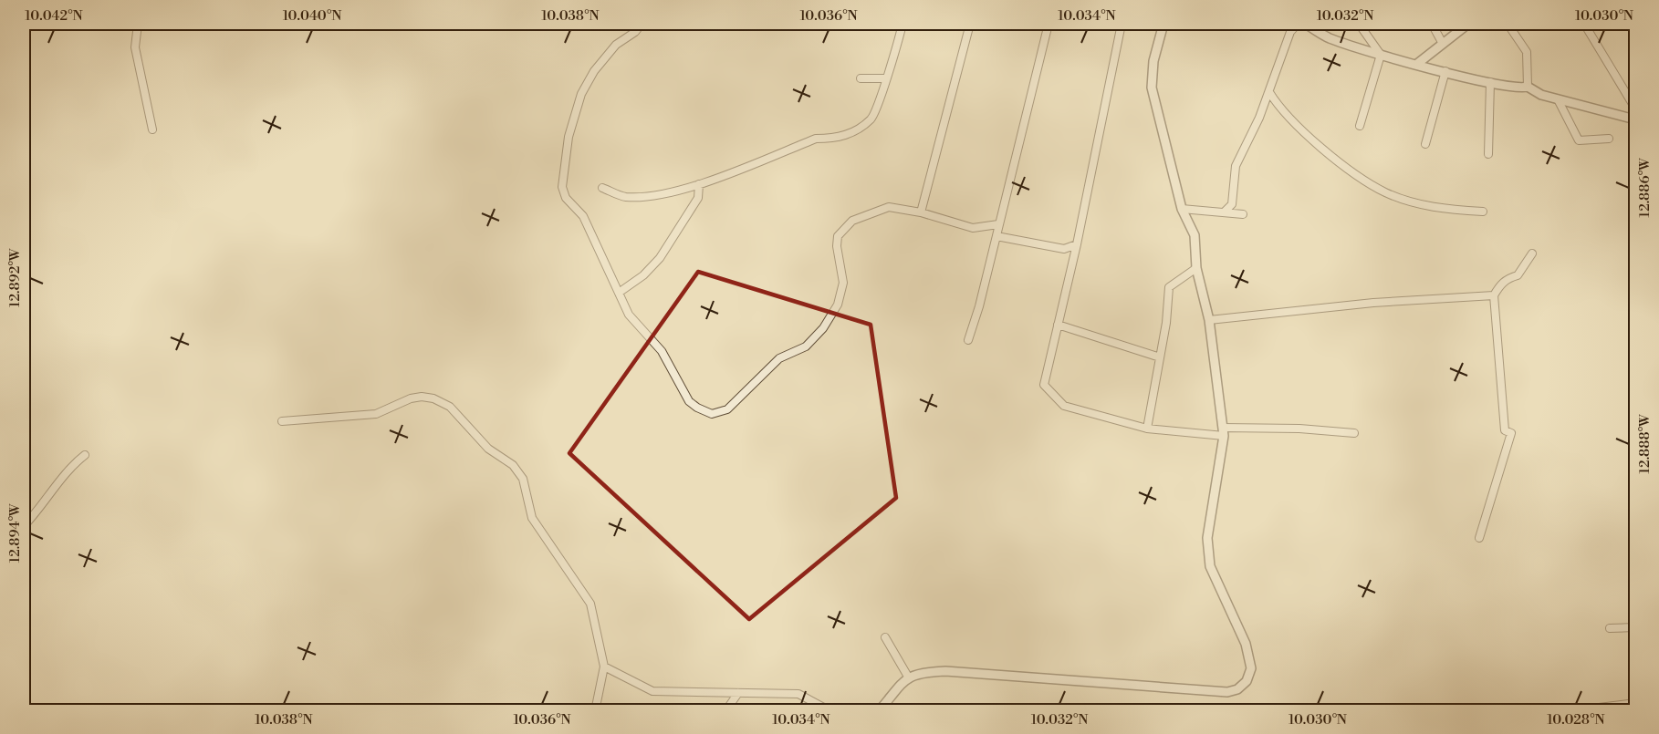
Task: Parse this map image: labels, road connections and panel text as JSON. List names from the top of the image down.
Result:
{
  "coordinates": [
    "10.042°N",
    "10.040°N",
    "10.038°N",
    "10.036°N",
    "10.034°N",
    "10.032°N",
    "10.030°N",
    "12.886°W",
    "12.892°W",
    "12.888°W",
    "12.894°W",
    "10.028°N"
  ]
}
